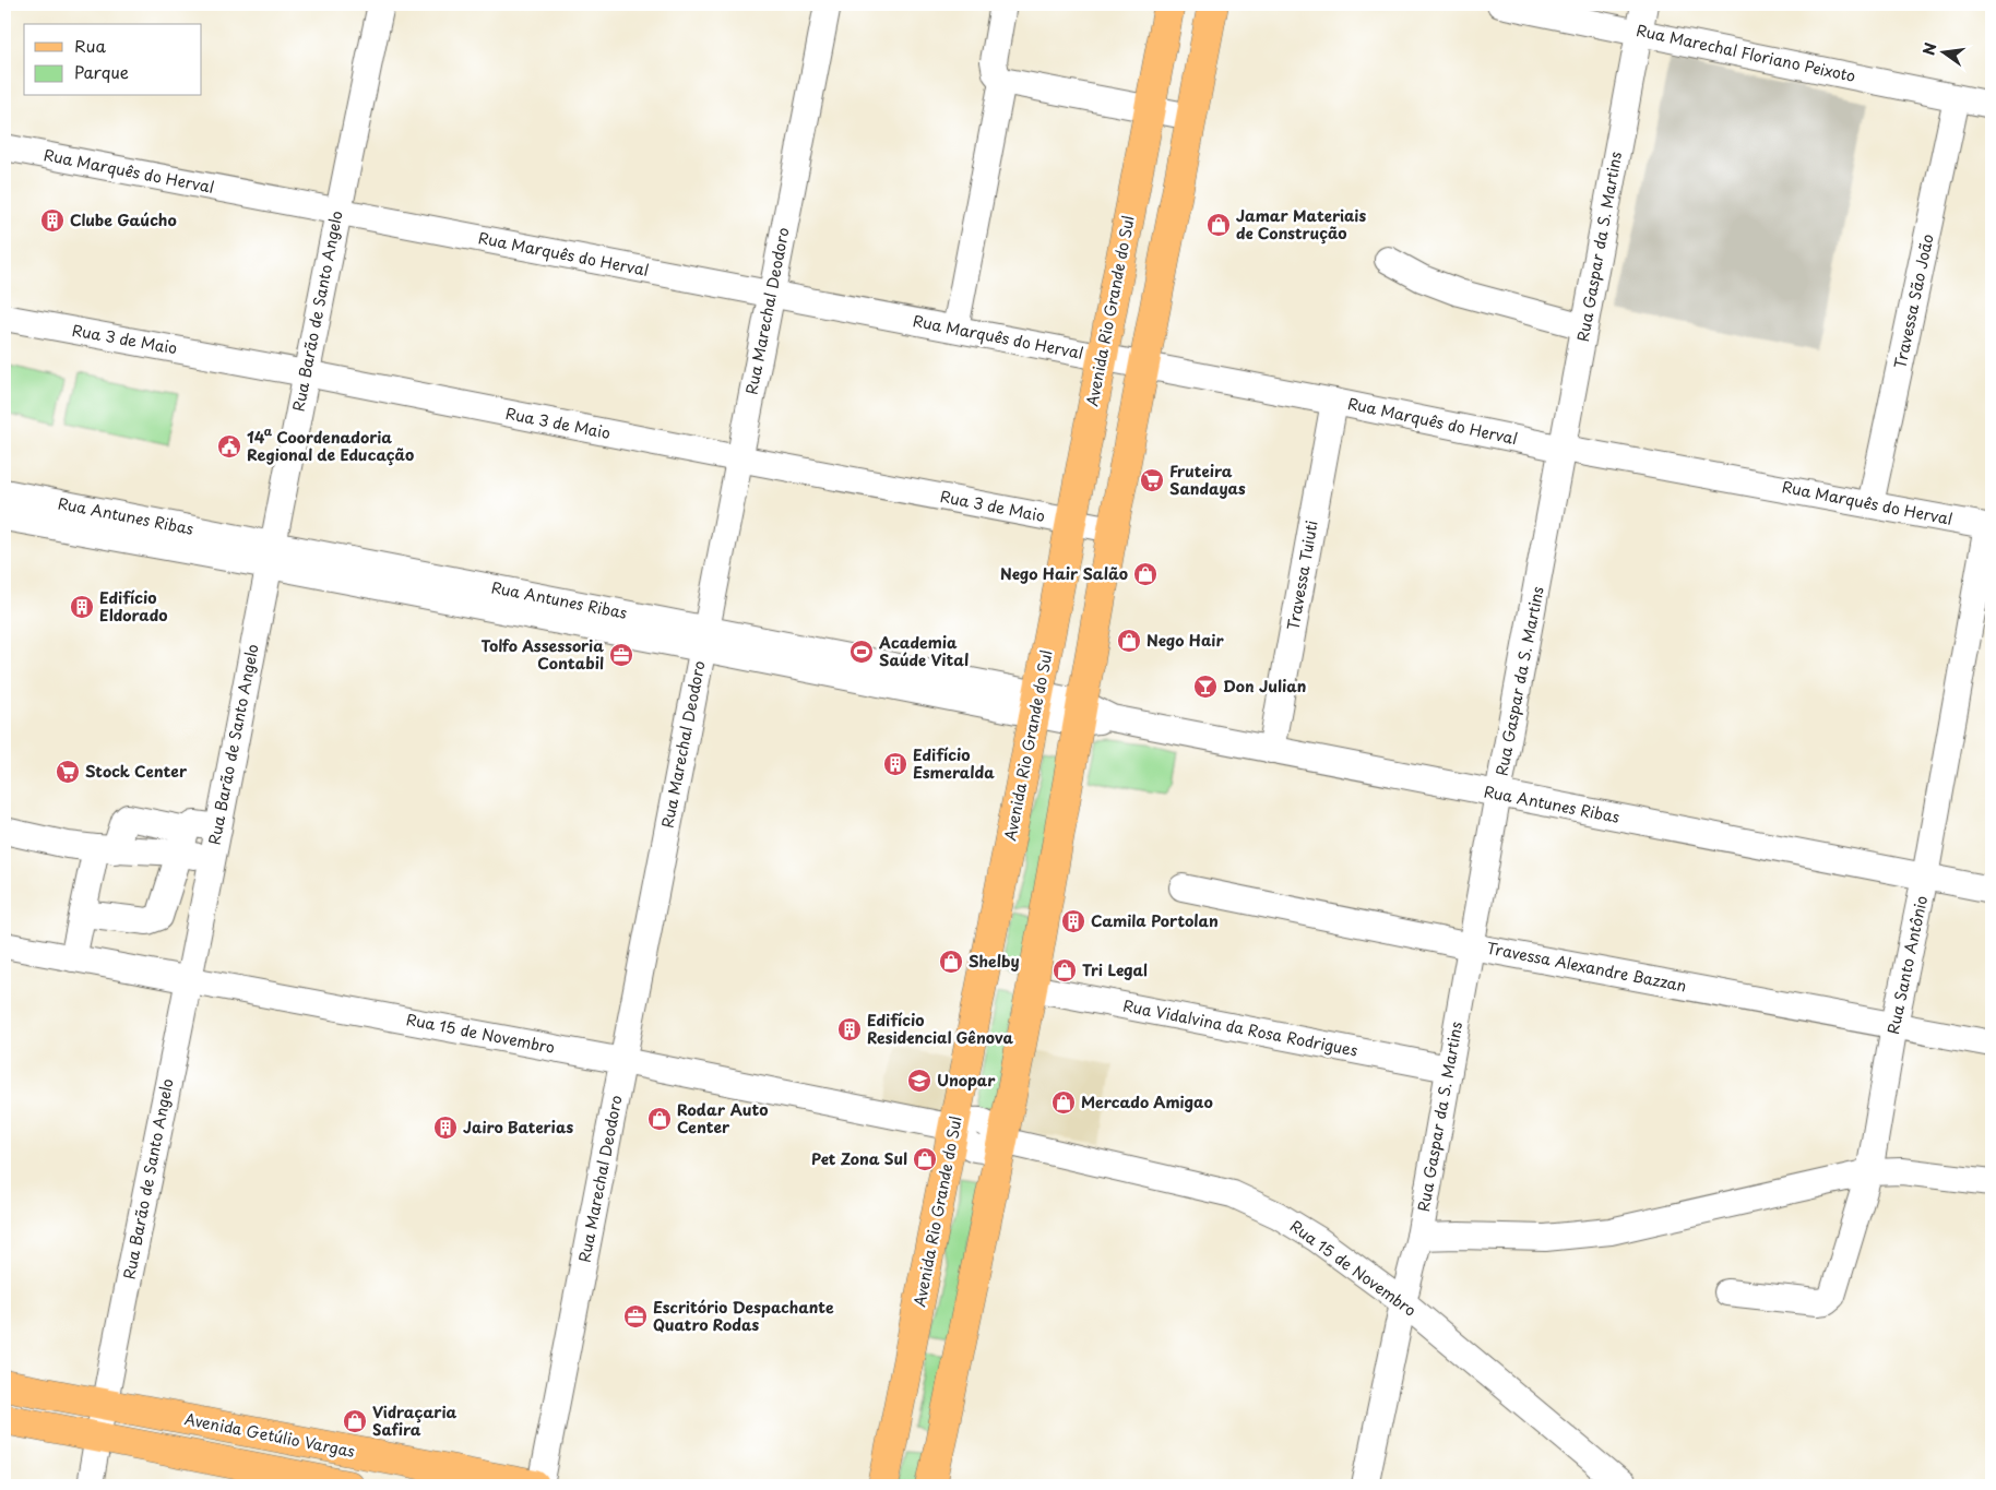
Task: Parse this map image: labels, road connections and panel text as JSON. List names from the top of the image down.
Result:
{
  "streets": {
    "main road": ["Avenida Rio Grande do Sul", "Avenida Getúlio Vargas"],
    "street": [
      "Rua Marechal Floriano Peixoto",
      "Rua Marquês do Herval",
      "Rua Gaspar da S. Martins",
      "Travessa São João",
      "Rua Barão de Santo Angelo",
      "Rua Marechal Deodoro",
      "Rua 3 de Maio",
      "Rua Antunes Ribas",
      "Travessa Tuiuti",
      "Rua Santo Antônio",
      "Travessa Alexandre Bazzan",
      "Rua Vidalvina da Rosa Rodrigues",
      "Rua 15 de Novembro"
    ]
  },
  "crossings": [
    ["Rua Marechal Floriano Peixoto", "Rua Gaspar da S. Martins"],
    ["Rua Marechal Floriano Peixoto", "Travessa São João"],
    ["Rua Marquês do Herval", "Rua Gaspar da S. Martins"],
    ["Rua Marquês do Herval", "Travessa São João"],
    ["Rua Marquês do Herval", "Rua Barão de Santo Angelo"],
    ["Rua Marquês do Herval", "Rua Marechal Deodoro"],
    ["Rua Marquês do Herval", "Avenida Rio Grande do Sul"],
    ["Rua Marquês do Herval", "Travessa Tuiuti"],
    ["Rua Marquês do Herval", "Rua Santo Antônio"],
    ["Rua Gaspar da S. Martins", "Rua Antunes Ribas"],
    ["Rua Gaspar da S. Martins", "Travessa Alexandre Bazzan"],
    ["Rua Gaspar da S. Martins", "Rua Vidalvina da Rosa Rodrigues"],
    ["Rua Gaspar da S. Martins", "Rua 15 de Novembro"],
    ["Rua Barão de Santo Angelo", "Rua 3 de Maio"],
    ["Rua Barão de Santo Angelo", "Rua Antunes Ribas"],
    ["Rua Barão de Santo Angelo", "Rua 15 de Novembro"],
    ["Rua Barão de Santo Angelo", "Avenida Getúlio Vargas"],
    ["Rua Marechal Deodoro", "Rua 3 de Maio"],
    ["Rua Marechal Deodoro", "Rua Antunes Ribas"],
    ["Rua Marechal Deodoro", "Rua 15 de Novembro"],
    ["Avenida Rio Grande do Sul", "Rua 3 de Maio"],
    ["Avenida Rio Grande do Sul", "Rua Antunes Ribas"],
    ["Avenida Rio Grande do Sul", "Rua 15 de Novembro"],
    ["Rua Antunes Ribas", "Travessa Tuiuti"],
    ["Rua Antunes Ribas", "Rua Santo Antônio"],
    ["Rua Santo Antônio", "Travessa Alexandre Bazzan"]
  ],
  "places": {
    "building": [
      "Clube Gaúcho",
      "Edifício Eldorado",
      "Edifício Esmeralda",
      "Camila Portolan",
      "Edifício Residencial Gênova",
      "Jairo Baterias"
    ],
    "shop": [
      "Jamar Materiais de Construção",
      "Nego Hair Salão",
      "Nego Hair",
      "Shelby",
      "Tri Legal",
      "Mercado Amigao",
      "Rodar Auto Center",
      "Pet Zona Sul",
      "Vidraçaria Safira"
    ],
    "public building": ["14ª Coordenadoria Regional de Educação"],
    "supermarket": ["Fruteira Sandayas", "Stock Center"],
    "sports": ["Academia Saúde Vital"],
    "office": ["Tolfo Assessoria Contabil", "Escritório Despachante Quatro Rodas"],
    "bar": ["Don Julian"],
    "school or university": ["Unopar"]
  },
  "legend": ["Rua", "Parque"],
  "north": "left"
}
